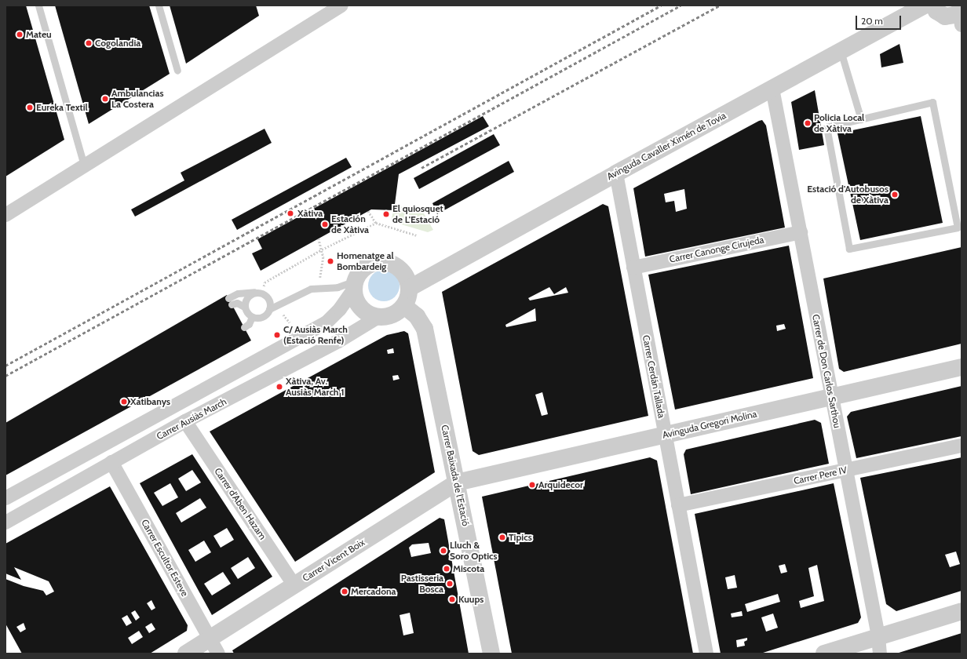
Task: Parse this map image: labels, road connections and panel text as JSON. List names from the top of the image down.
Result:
{
  "streets": {
    "street": [
      "Avinguda Cavaller Ximén de Tovia",
      "Carrer Canonge Cirujeda",
      "Carrer de Don Carlos Sarthou",
      "Carrer Cerdán Tallada",
      "Carrer Ausiàs March",
      "Avinguda Gregori Molina",
      "Carrer Baixada de l'Estació",
      "Carrer Pere IV",
      "Carrer d'Aben Hazam",
      "Carrer Escultor Esteve",
      "Carrer Vicent Boix"
    ]
  },
  "crossings": [
    ["Avinguda Cavaller Ximén de Tovia", "Carrer de Don Carlos Sarthou"],
    ["Avinguda Cavaller Ximén de Tovia", "Carrer Cerdán Tallada"],
    ["Avinguda Cavaller Ximén de Tovia", "Carrer Ausiàs March"],
    ["Avinguda Cavaller Ximén de Tovia", "Carrer Baixada de l'Estació"],
    ["Carrer Canonge Cirujeda", "Carrer de Don Carlos Sarthou"],
    ["Carrer Canonge Cirujeda", "Carrer Cerdán Tallada"],
    ["Carrer de Don Carlos Sarthou", "Avinguda Gregori Molina"],
    ["Carrer de Don Carlos Sarthou", "Carrer Pere IV"],
    ["Carrer Cerdán Tallada", "Avinguda Gregori Molina"],
    ["Carrer Cerdán Tallada", "Carrer Pere IV"],
    ["Carrer Ausiàs March", "Carrer Baixada de l'Estació"],
    ["Carrer Ausiàs March", "Carrer d'Aben Hazam"],
    ["Carrer Ausiàs March", "Carrer Escultor Esteve"],
    ["Avinguda Gregori Molina", "Carrer Baixada de l'Estació"],
    ["Avinguda Gregori Molina", "Carrer Vicent Boix"],
    ["Carrer Baixada de l'Estació", "Carrer Vicent Boix"],
    ["Carrer d'Aben Hazam", "Carrer Vicent Boix"],
    ["Carrer Escultor Esteve", "Carrer Vicent Boix"]
  ],
  "places": [
    "Mateu",
    "Cogolandia",
    "Ambulancias La Costera",
    "Eureka Textil",
    "Policia Local de Xàtiva",
    "Estació d'Autobusos de Xàtiva",
    "Xàtiva",
    "El quiosquet de L'Estació",
    "Estación de Xàtiva",
    "Homenatge al Bombardeig",
    "C/ Ausiàs March (Estació Renfe)",
    "Xàtiva, Av. Ausiàs March 1",
    "Xatibanys",
    "Arquidecor",
    "Tipics",
    "Lluch & Soro Optics",
    "Miscota",
    "Pastisseria Bosca",
    "Mercadona",
    "Kuups"
  ],
  "scale_bar": "20 m"
}
